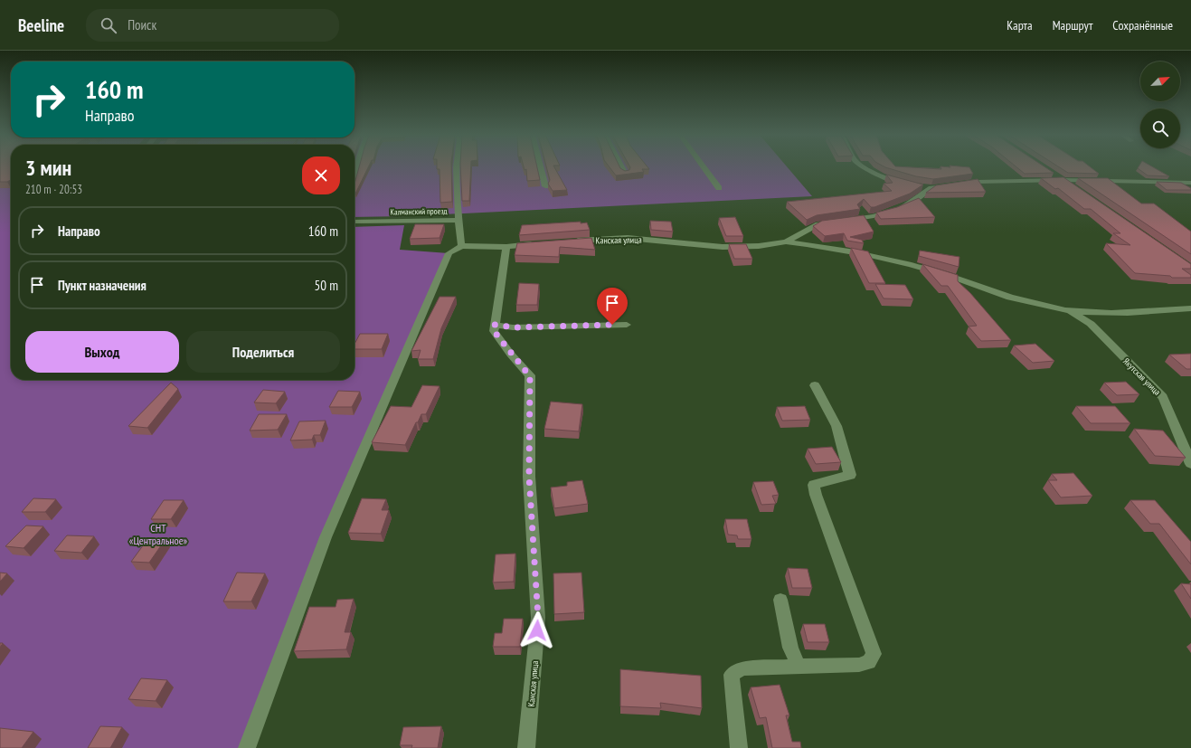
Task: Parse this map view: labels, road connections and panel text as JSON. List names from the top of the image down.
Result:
{
  "streets": {
    "street": ["Калманский проезд", "Канская улица", "Якутская улица"]
  },
  "parks": ["СНТ «Центральное»"],
  "north": "top right",
  "page": {
    "header": "Beeline",
    "search": "Поиск",
    "nav": ["Карта", "Маршрут", "Сохранённые"],
    "turn": ["160 m", "Направо"],
    "heading": ["3 мин", "210 m · 20:53"],
    "list": [
      {
        "name": "Направо",
        "value": "160 m"
      },
      {
        "name": "Пункт назначения",
        "value": "50 m"
      }
    ],
    "buttons": ["Выход", "Поделиться"]
  }
}
